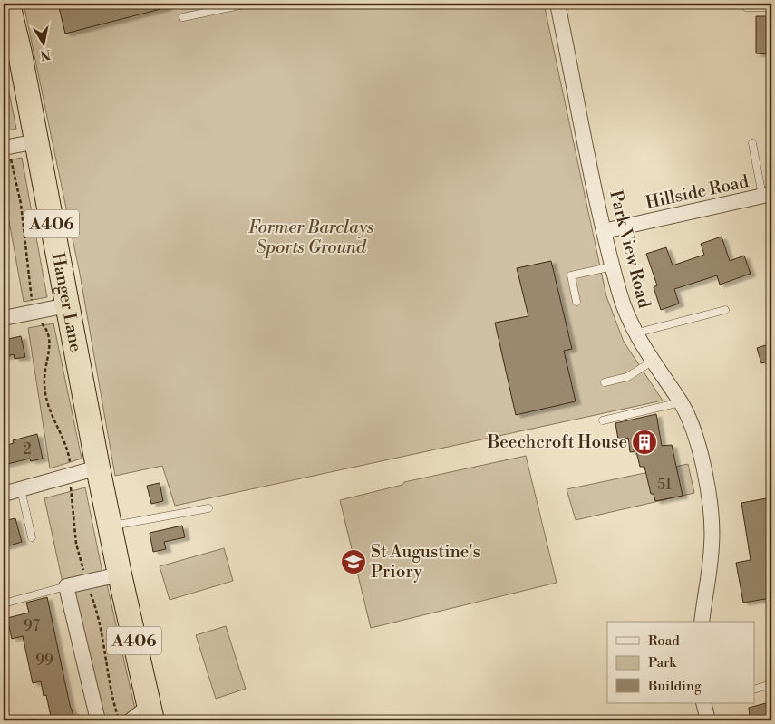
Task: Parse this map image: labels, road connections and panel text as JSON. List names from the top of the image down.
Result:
{
  "streets": {
    "highway": ["A406", "Hanger Lane"],
    "street": ["Hillside Road", "Park View Road"]
  },
  "crossings": [
    ["Hillside Road", "Park View Road"]
  ],
  "parks": ["Former Barclays Sports Ground"],
  "places": {
    "building": ["Beechcroft House"],
    "school or university": ["St Augustine's Priory"]
  },
  "house_numbers": [
    "2",
    "51",
    "97",
    "99"
  ],
  "legend": ["Road", "Park", "Building"],
  "north": "bottom"
}
